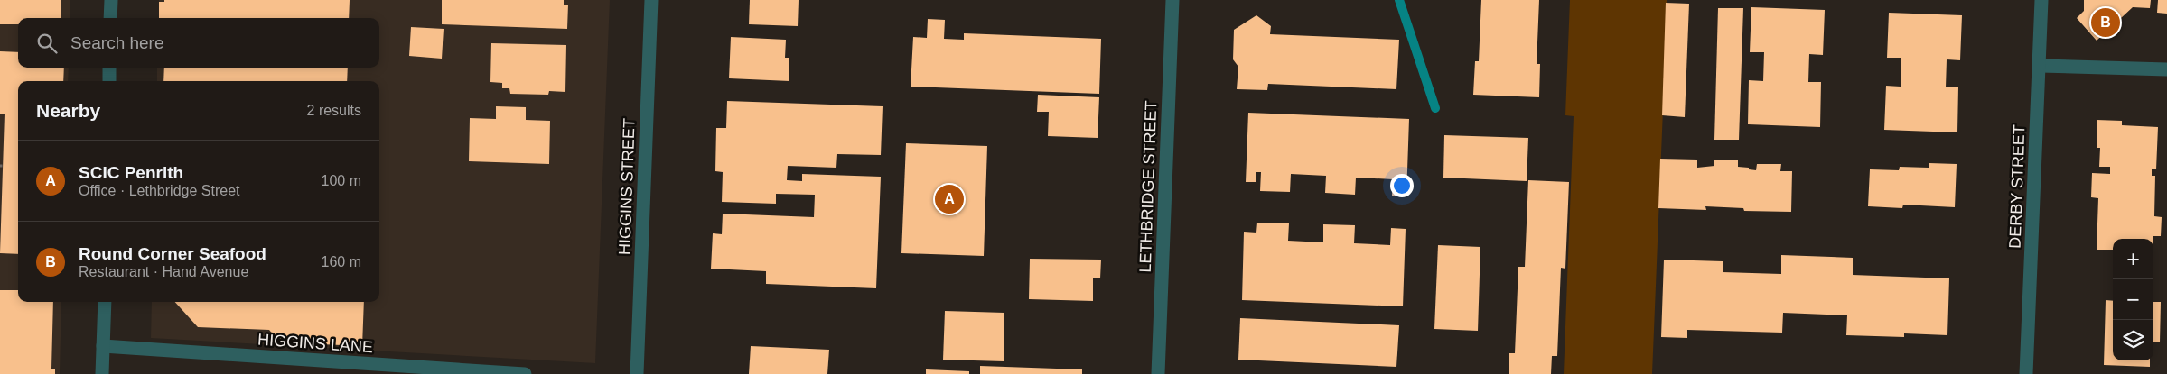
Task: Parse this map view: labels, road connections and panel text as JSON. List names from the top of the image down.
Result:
{
  "streets": {
    "street": [
      "HIGGINS STREET",
      "LETHBRIDGE STREET",
      "DERBY STREET",
      "HIGGINS LANE"
    ]
  },
  "page": {
    "pins": ["B", "A"],
    "search": "Search here",
    "heading": ["Nearby", "2 results"],
    "list": [
      {
        "mark": "A",
        "name": "SCIC Penrith",
        "note": "Office · Lethbridge Street",
        "value": "100 m"
      },
      {
        "mark": "B",
        "name": "Round Corner Seafood",
        "note": "Restaurant · Hand Avenue",
        "value": "160 m"
      }
    ],
    "map_buttons": ["+", "−"]
  }
}
